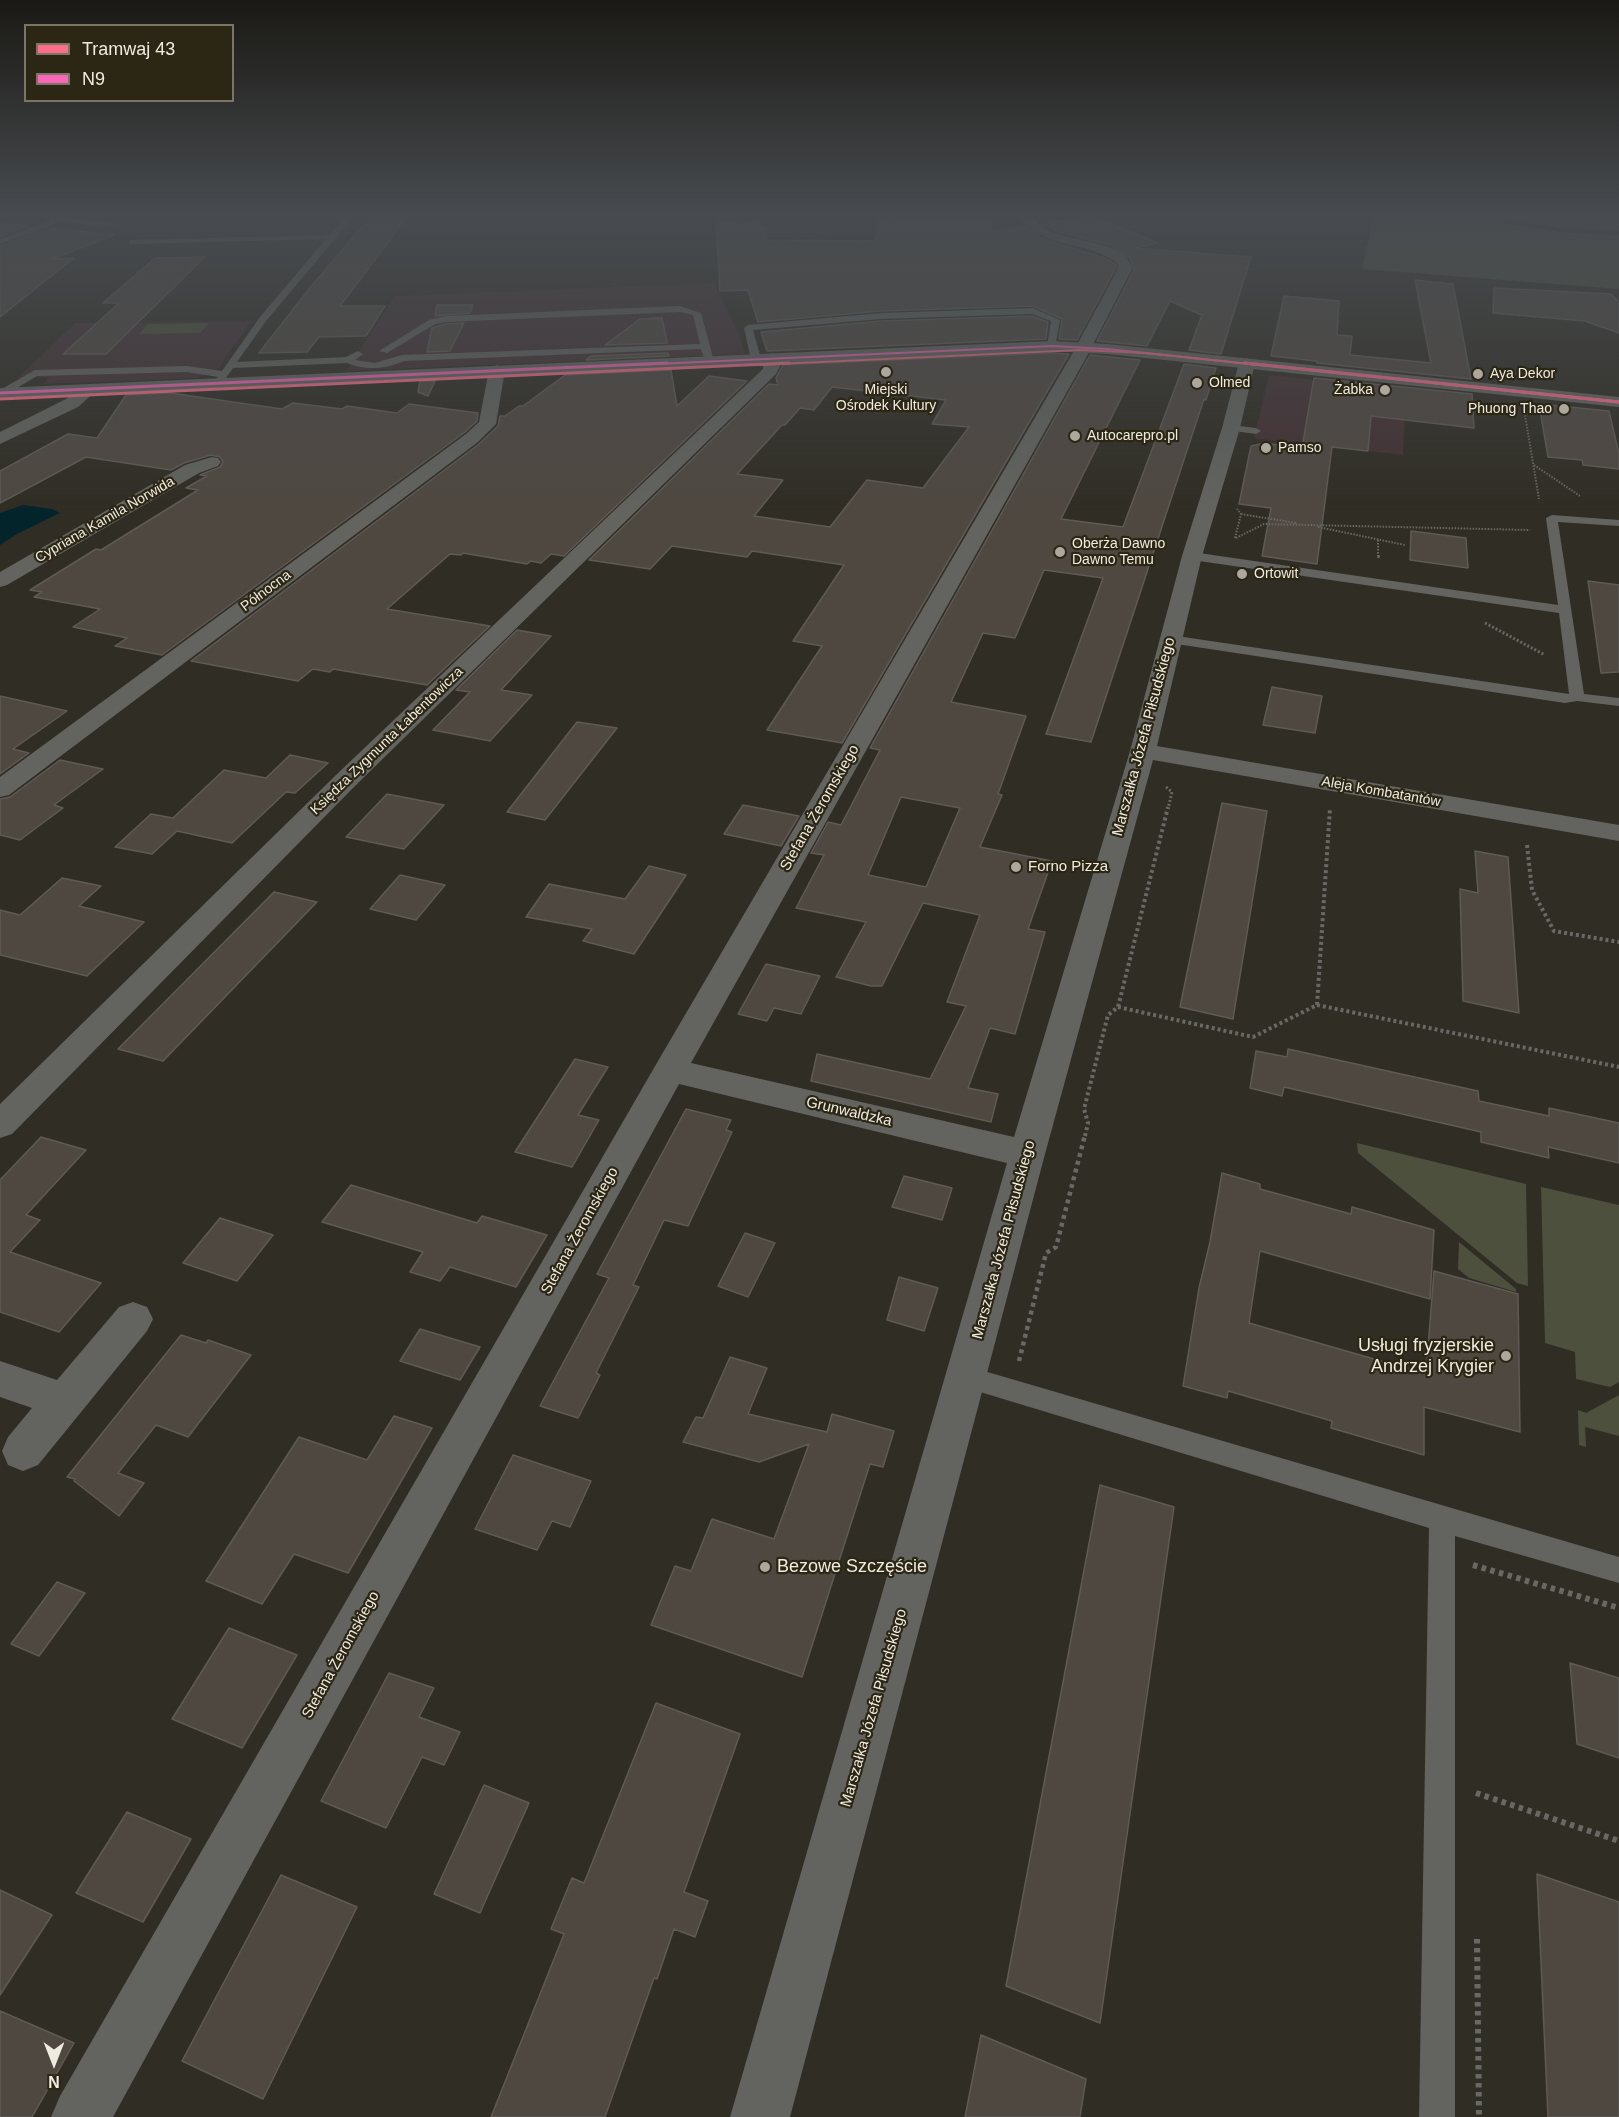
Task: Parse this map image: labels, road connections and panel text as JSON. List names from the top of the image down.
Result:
{
  "streets": {
    "street": [
      "Cypriana Kamila Norwida",
      "Północna",
      "Marszałka Józefa Piłsudskiego",
      "Księdza Zygmunta Łabentowicza",
      "Aleja Kombatantów",
      "Stefana Żeromskiego",
      "Grunwaldzka"
    ]
  },
  "crossings": [
    ["Marszałka Józefa Piłsudskiego", "Aleja Kombatantów"],
    ["Marszałka Józefa Piłsudskiego", "Grunwaldzka"],
    ["Stefana Żeromskiego", "Grunwaldzka"]
  ],
  "places": [
    "Miejski Ośrodek Kultury",
    "Aya Dekor",
    "Olmed",
    "Żabka",
    "Phuong Thao",
    "Autocarepro.pl",
    "Pamso",
    "Oberża Dawno Dawno Temu",
    "Ortowit",
    "Forno Pizza",
    "Usługi fryzjerskie Andrzej Krygier",
    "Bezowe Szczęście"
  ],
  "lines": ["transit line N9", "tram line 43"],
  "legend": ["Tramwaj 43", "N9"],
  "north": "bottom"
}
